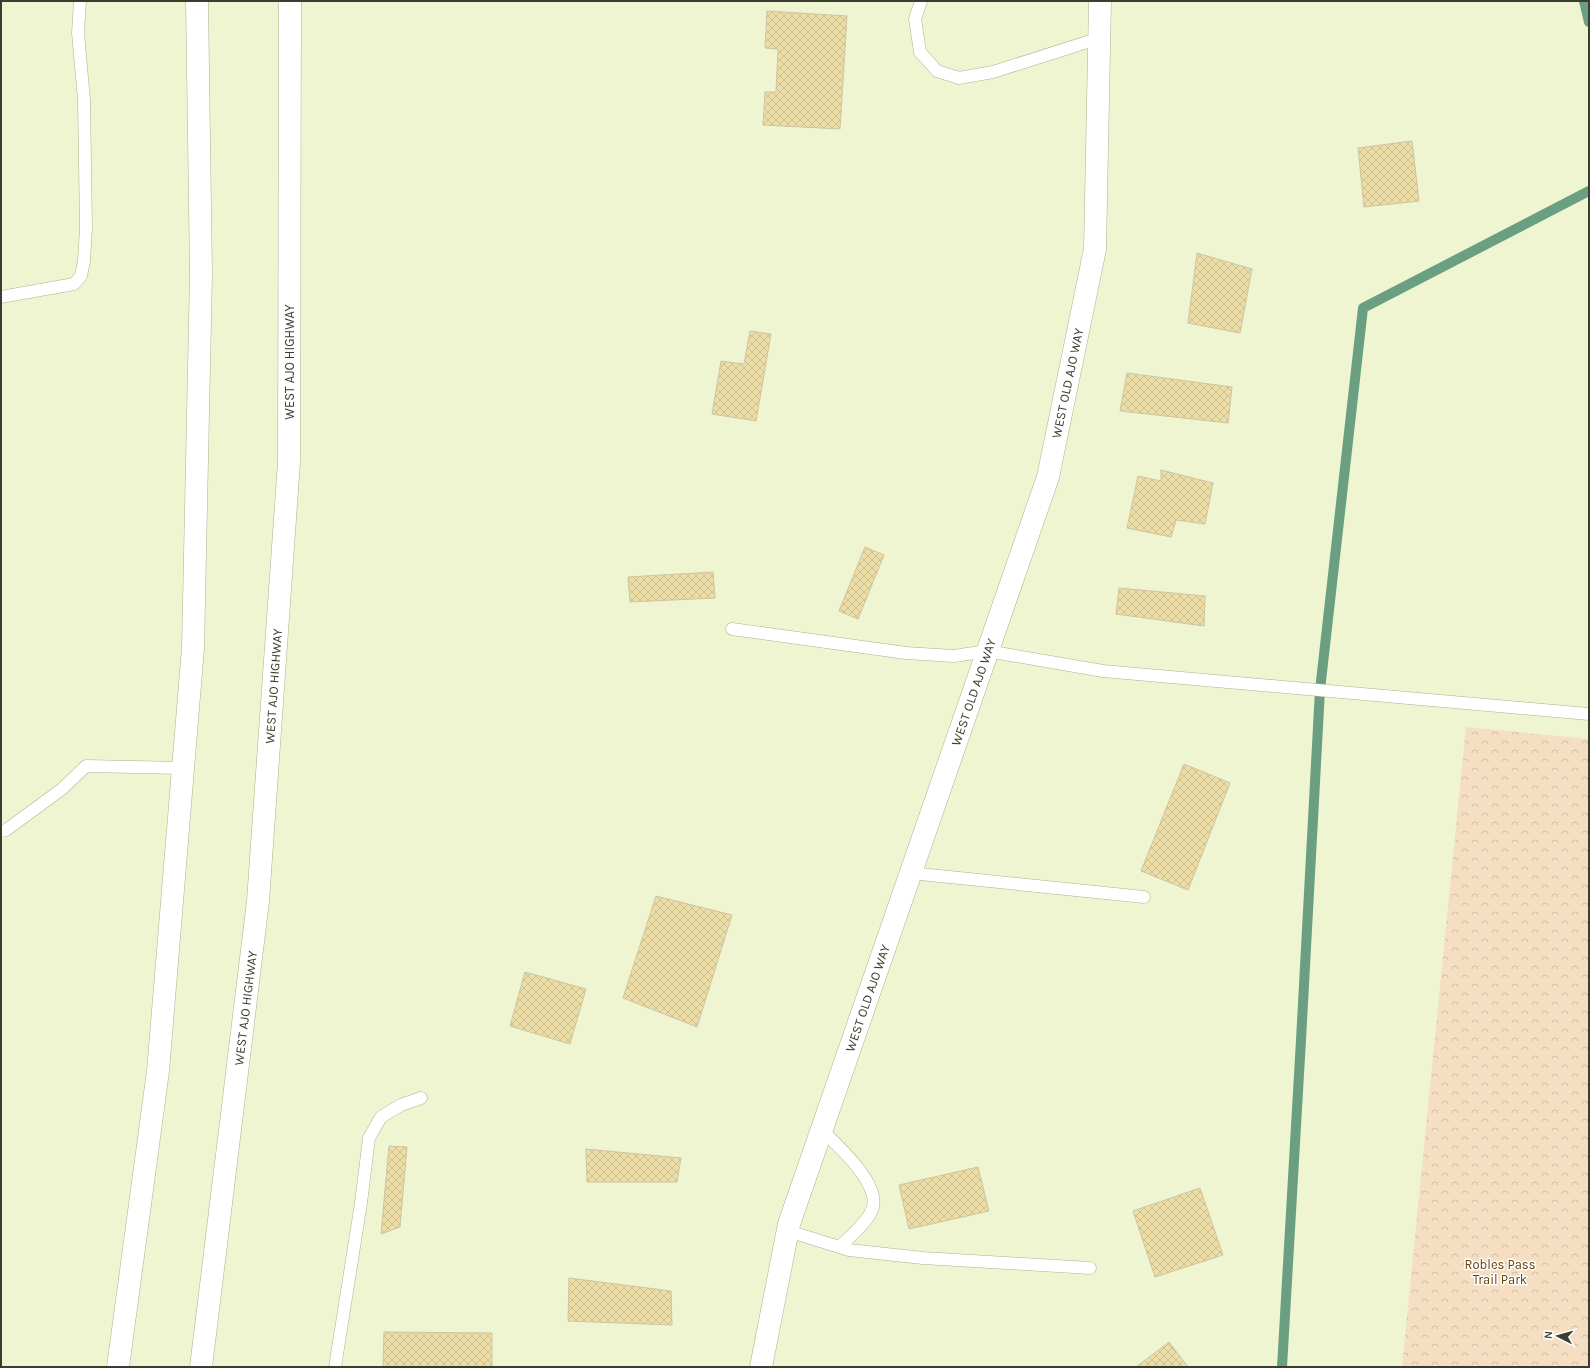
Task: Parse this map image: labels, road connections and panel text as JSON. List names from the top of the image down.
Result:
{
  "streets": {
    "main road": ["WEST AJO HIGHWAY", "WEST OLD AJO WAY"]
  },
  "parks": ["Robles Pass Trail Park"],
  "north": "left"
}
